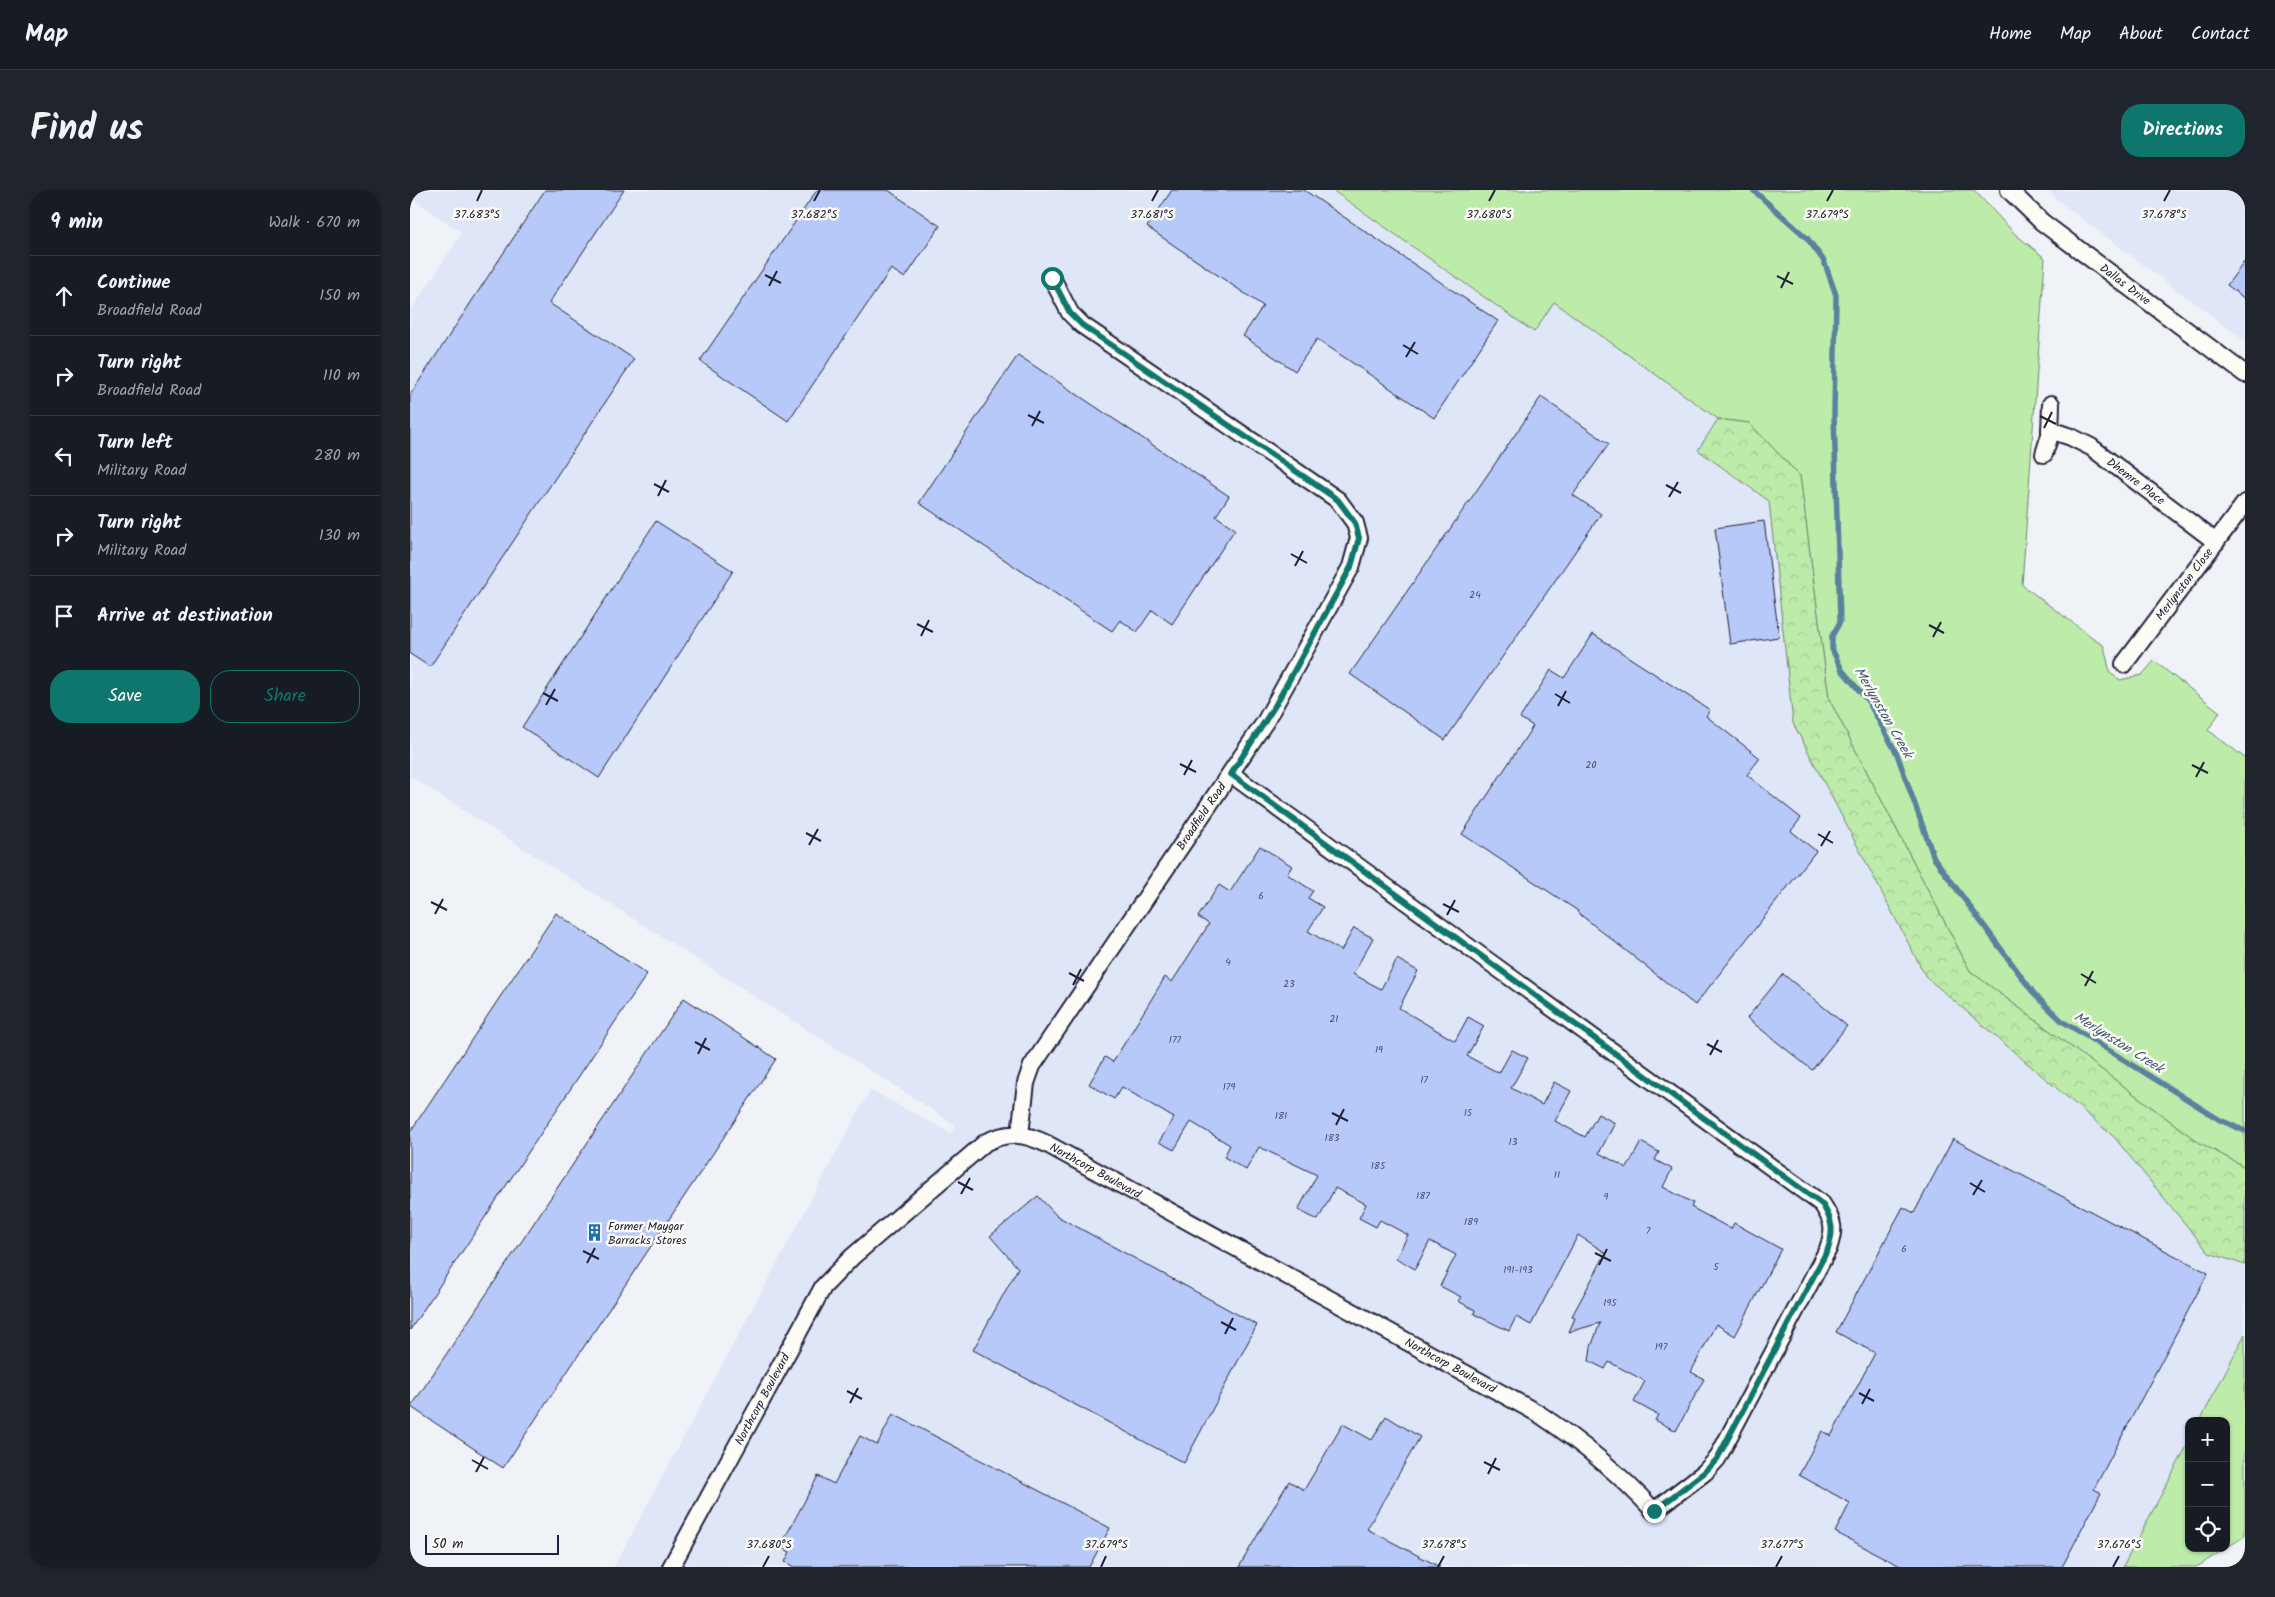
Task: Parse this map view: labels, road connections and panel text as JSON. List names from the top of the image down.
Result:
{
  "streets": {
    "street": [
      "Dallas Drive",
      "Dhemre Place",
      "Merlynston Close",
      "Broadfield Road",
      "Northcorp Boulevard"
    ]
  },
  "crossings": [
    ["Dhemre Place", "Merlynston Close"],
    ["Broadfield Road", "Northcorp Boulevard"]
  ],
  "water": ["Merlynston Creek"],
  "places": {
    "building": ["Former Maygar Barracks Stores"]
  },
  "house_numbers": [
    "24",
    "20",
    "6",
    "4",
    "23",
    "21",
    "177",
    "19",
    "17",
    "179",
    "15",
    "181",
    "183",
    "13",
    "185",
    "11",
    "187",
    "9",
    "189",
    "7",
    "6",
    "5",
    "191-193",
    "195",
    "197"
  ],
  "scale_bar": "50 m",
  "page": {
    "header": "Map",
    "nav": [
      "Home",
      "Map",
      "About",
      "Contact"
    ],
    "title": "Find us",
    "buttons": [
      "Directions",
      ["Save", "Share"]
    ],
    "heading": ["9 min", "Walk · 670 m"],
    "list": [
      ["Continue", "Broadfield Road", "150 m"],
      ["Turn right", "Broadfield Road", "110 m"],
      ["Turn left", "Military Road", "280 m"],
      ["Turn right", "Military Road", "130 m"],
      "Arrive at destination"
    ],
    "map_buttons": ["+", "−"],
    "scale": "50 m"
  },
  "coordinates": [
    "37.683°S",
    "37.682°S",
    "37.681°S",
    "37.680°S",
    "37.679°S",
    "37.678°S",
    "37.677°S",
    "37.676°S"
  ]
}
